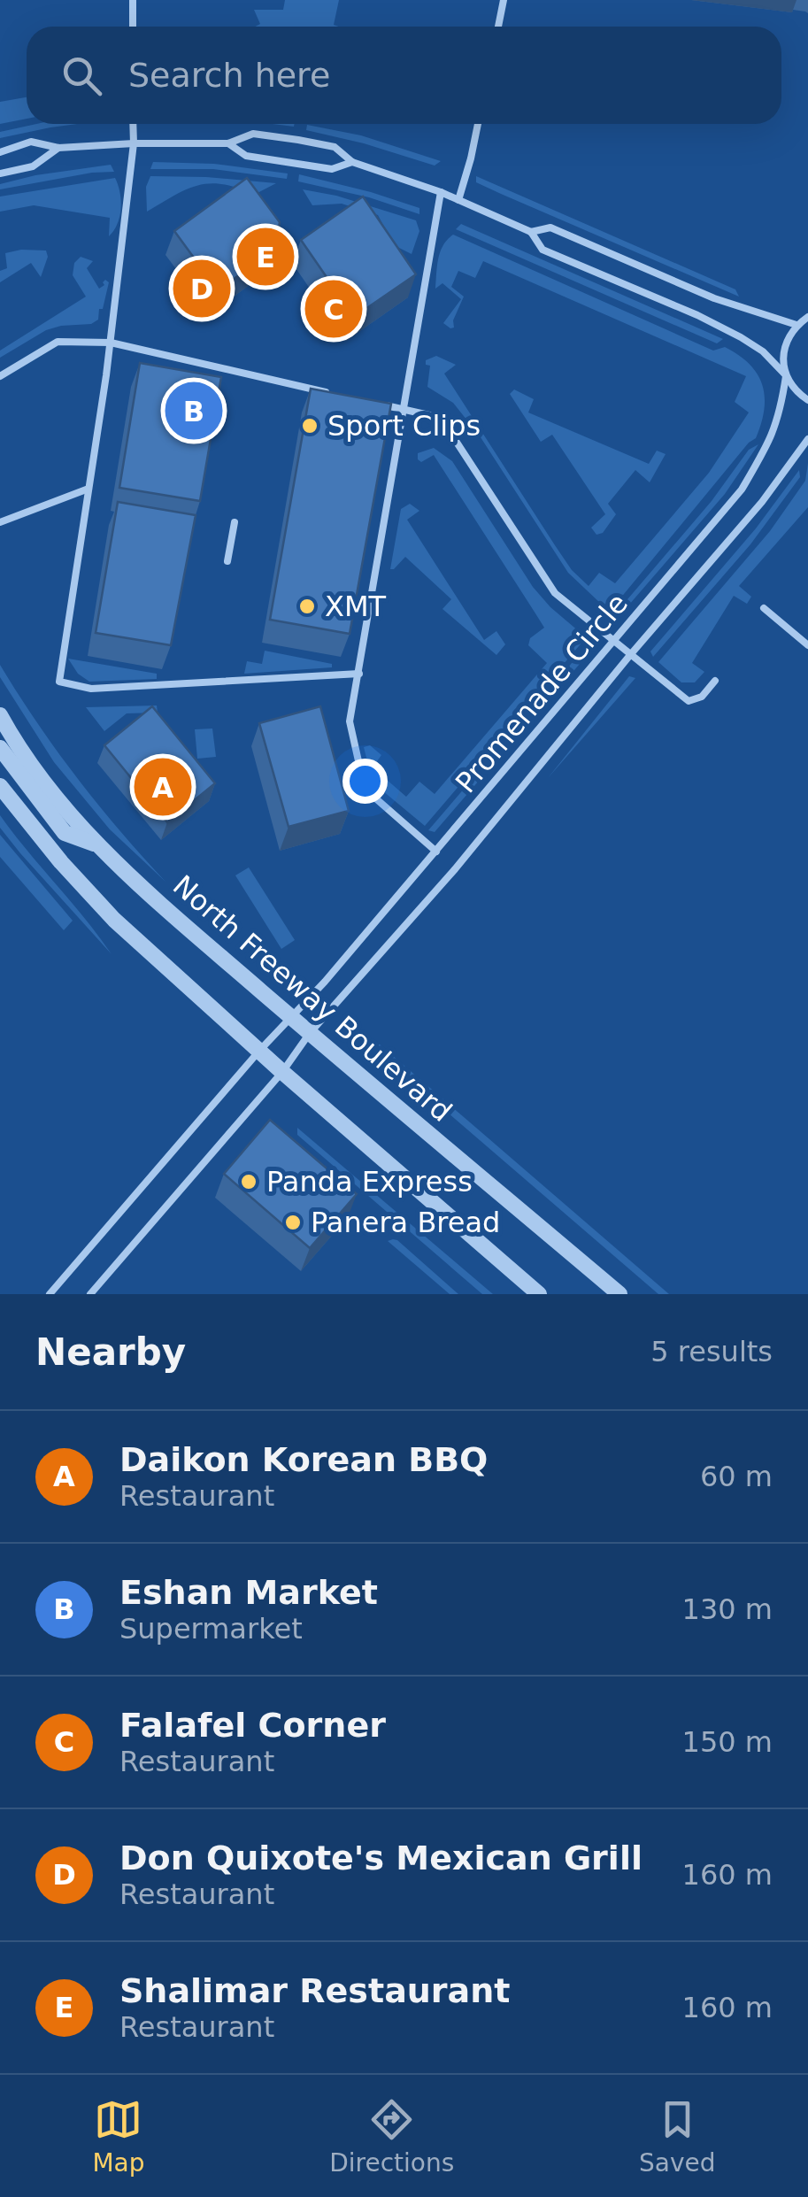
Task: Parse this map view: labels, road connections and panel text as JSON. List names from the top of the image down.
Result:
{
  "streets": {
    "street": ["North Freeway Boulevard"],
    "lane": ["Promenade Circle"]
  },
  "crossings": [
    ["Promenade Circle", "North Freeway Boulevard"]
  ],
  "places": [
    "Sport Clips",
    "XMT",
    "Panda Express",
    "Panera Bread"
  ],
  "page": {
    "search": "Search here",
    "pins": [
      "E",
      "D",
      "C",
      "B",
      "A"
    ],
    "heading": ["Nearby", "5 results"],
    "list": [
      {
        "mark": "A",
        "name": "Daikon Korean BBQ",
        "note": "Restaurant",
        "value": "60 m"
      },
      {
        "mark": "B",
        "name": "Eshan Market",
        "note": "Supermarket",
        "value": "130 m"
      },
      {
        "mark": "C",
        "name": "Falafel Corner",
        "note": "Restaurant",
        "value": "150 m"
      },
      {
        "mark": "D",
        "name": "Don Quixote's Mexican Grill",
        "note": "Restaurant",
        "value": "160 m"
      },
      {
        "mark": "E",
        "name": "Shalimar Restaurant",
        "note": "Restaurant",
        "value": "160 m"
      }
    ],
    "nav": ["Map", "Directions", "Saved"]
  }
}
